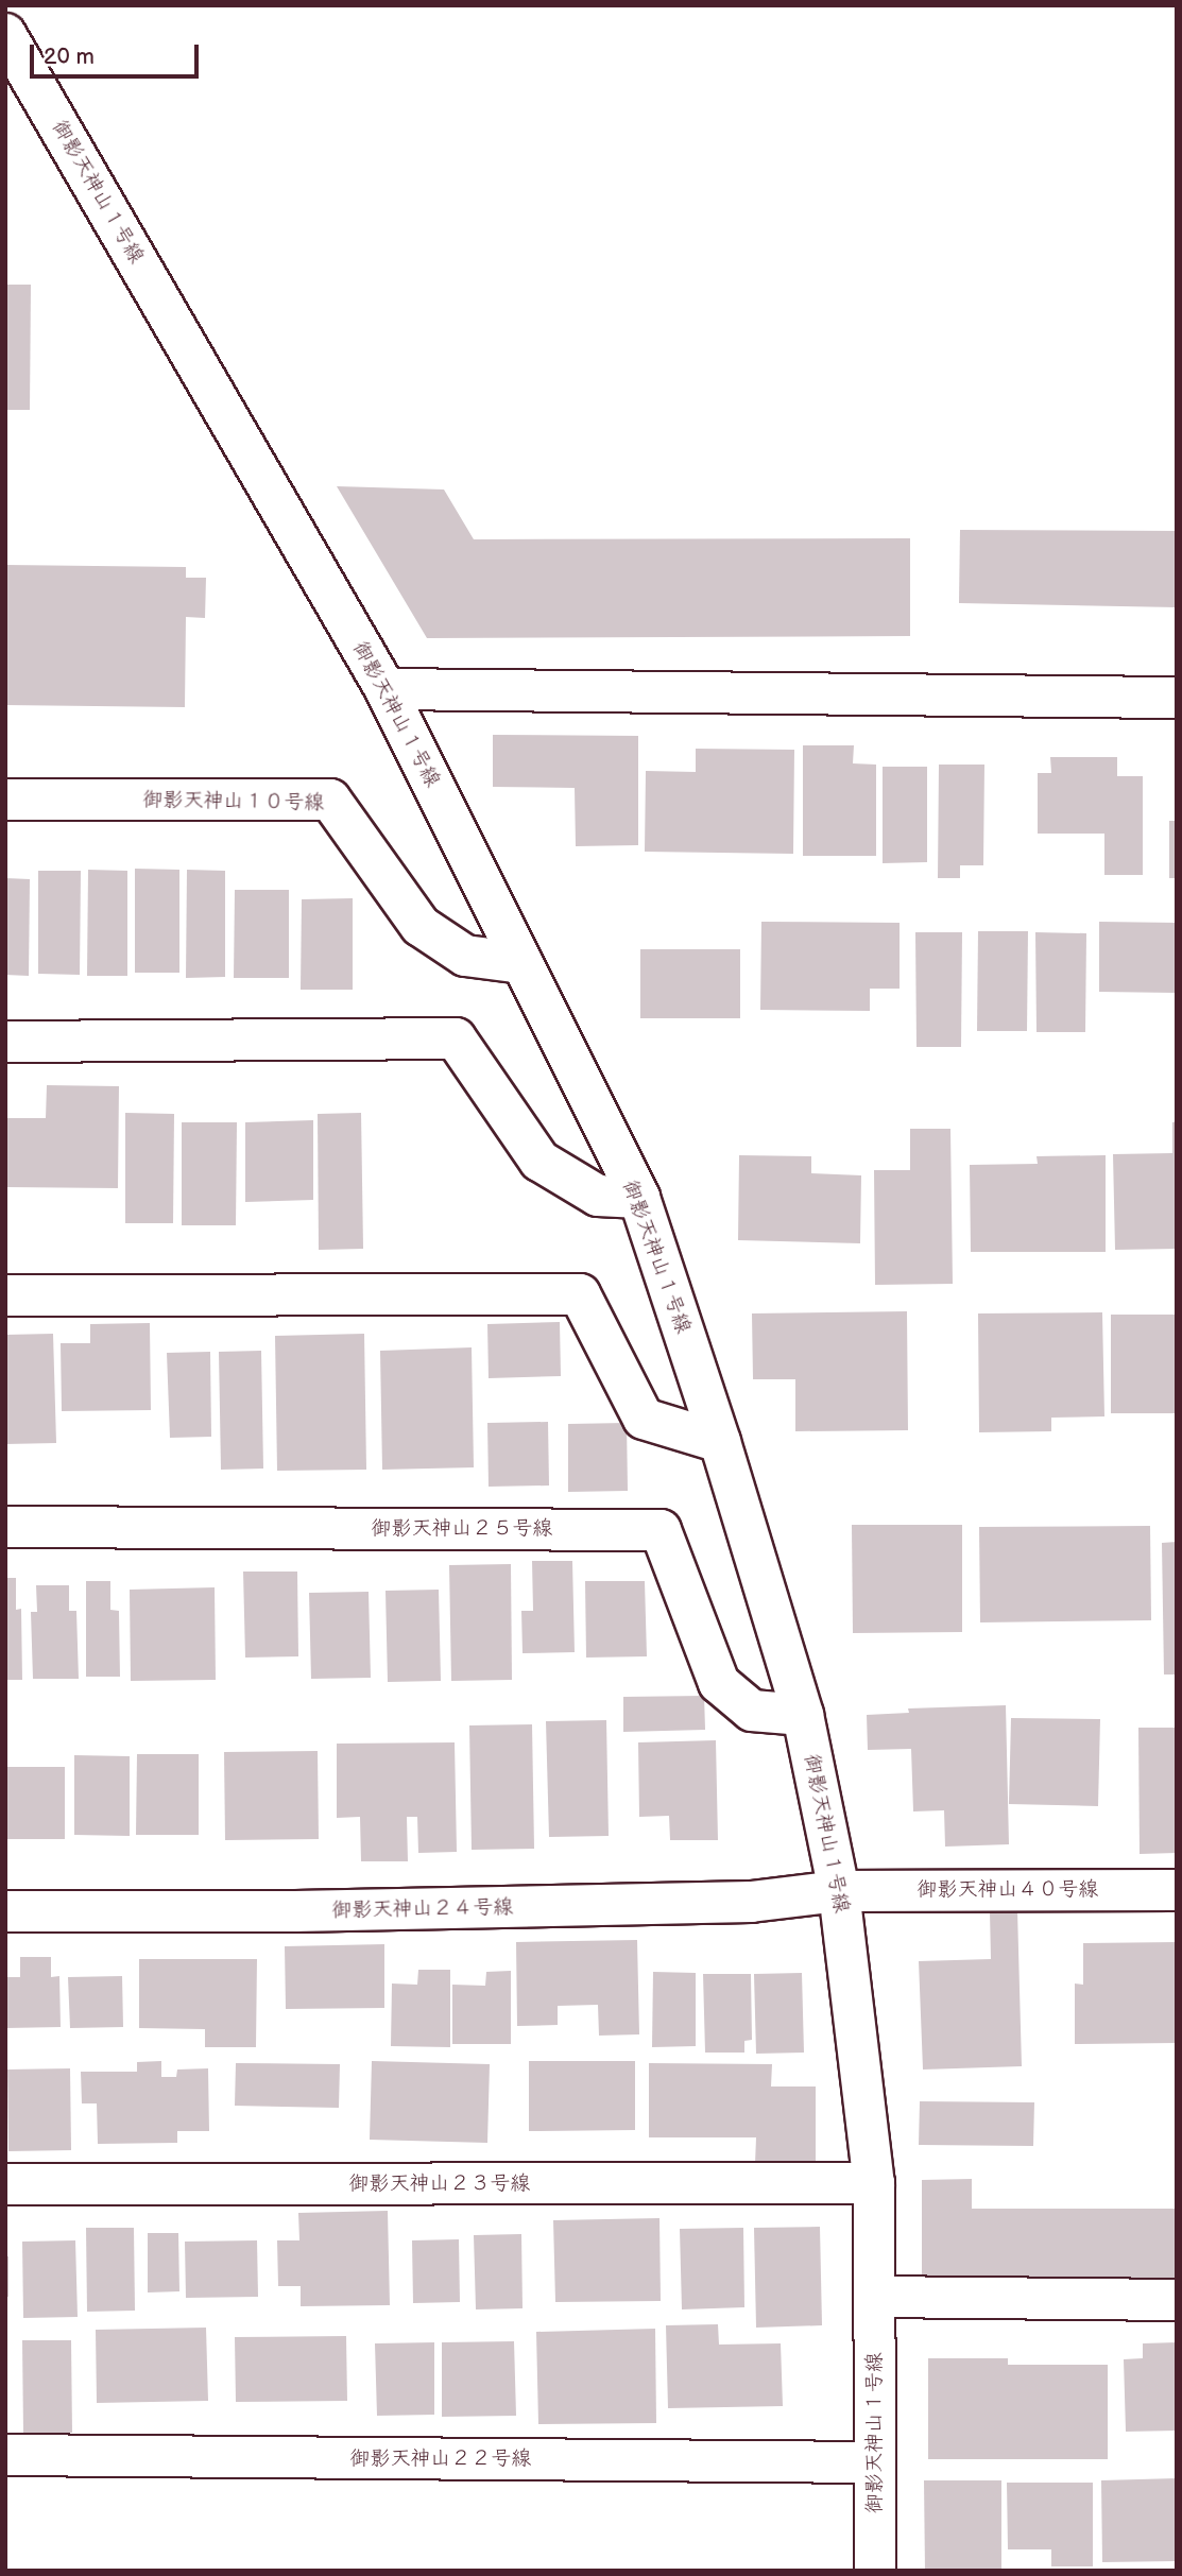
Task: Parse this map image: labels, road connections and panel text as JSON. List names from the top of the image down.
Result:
{
  "streets": {
    "street": [
      "御影天神山１号線",
      "御影天神山１０号線",
      "御影天神山２５号線",
      "御影天神山４０号線",
      "御影天神山２４号線",
      "御影天神山２３号線",
      "御影天神山２２号線"
    ]
  },
  "crossings": [
    ["御影天神山１号線", "御影天神山１０号線"],
    ["御影天神山１号線", "御影天神山２５号線"],
    ["御影天神山１号線", "御影天神山４０号線"],
    ["御影天神山１号線", "御影天神山２４号線"],
    ["御影天神山１号線", "御影天神山２３号線"],
    ["御影天神山１号線", "御影天神山２２号線"],
    ["御影天神山４０号線", "御影天神山２４号線"]
  ],
  "scale_bar": "20 m"
}
